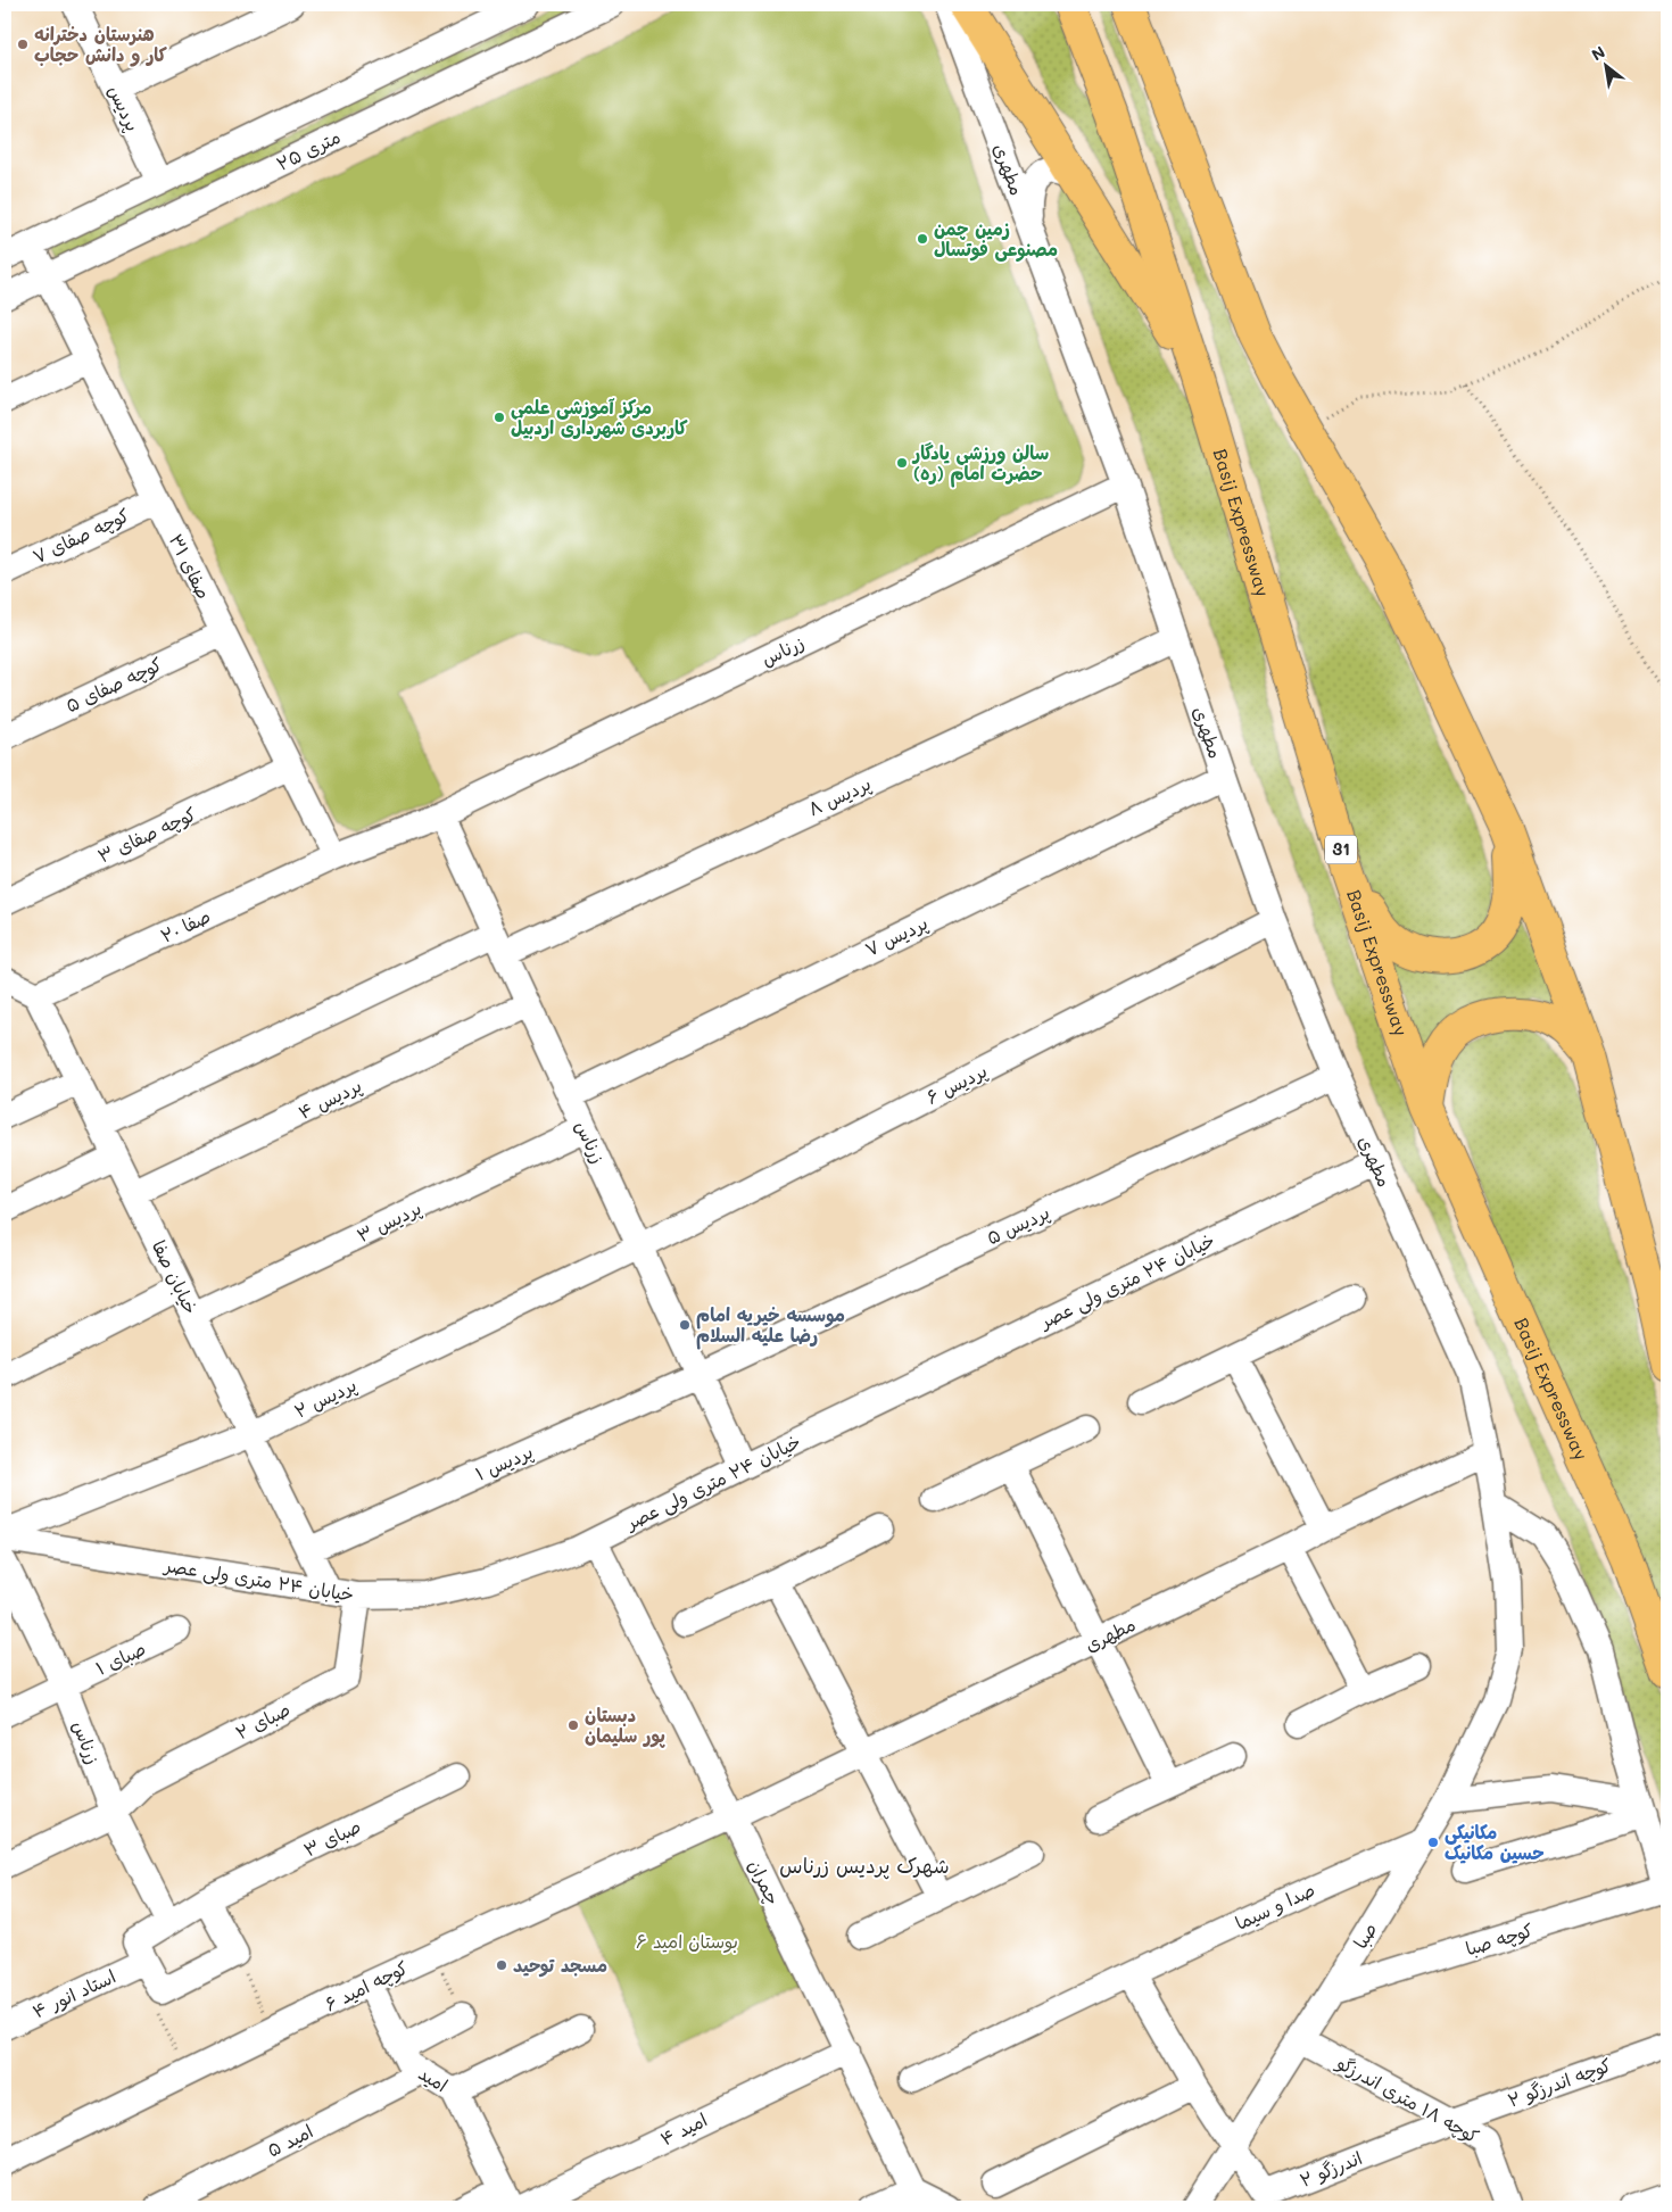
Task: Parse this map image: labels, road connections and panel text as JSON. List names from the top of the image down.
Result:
{
  "streets": {
    "highway": ["Basij Expressway", "31"],
    "street": [
      "پردیس",
      "۲۵ متری",
      "مطهری",
      "کوچه صفای ۷",
      "صفای ۳۱",
      "زرناس",
      "کوچه صفای ۵",
      "پردیس ۸",
      "کوچه صفای ۳",
      "صفا ۲۰",
      "پردیس ۷",
      "پردیس ۶",
      "پردیس ۴",
      "پردیس ۳",
      "پردیس ۵",
      "خیابان صفا",
      "خیابان ۲۴ متری ولی عصر",
      "پردیس ۲",
      "پردیس ۱",
      "صبای ۱",
      "صبای ۲",
      "صبای ۳",
      "چمران",
      "صدا و سیما",
      "صبا",
      "کوچه صبا",
      "کوچه امید ۶",
      "استاد انور ۴",
      "امید",
      "کوچه اندرزگو ۲",
      "کوچه ۱۸ متری اندرزگو",
      "امید ۴",
      "امید ۵",
      "اندرزگو ۲"
    ]
  },
  "crossings": [
    ["پردیس", "۲۵ متری"],
    ["۲۵ متری", "صفای ۳۱"],
    ["مطهری", "زرناس"],
    ["مطهری", "پردیس ۸"],
    ["مطهری", "پردیس ۷"],
    ["مطهری", "پردیس ۶"],
    ["مطهری", "پردیس ۵"],
    ["مطهری", "خیابان ۲۴ متری ولی عصر"],
    ["مطهری", "چمران"],
    ["مطهری", "صبا"],
    ["مطهری", "کوچه امید ۶"],
    ["کوچه صفای ۷", "صفای ۳۱"],
    ["صفای ۳۱", "زرناس"],
    ["صفای ۳۱", "کوچه صفای ۵"],
    ["صفای ۳۱", "کوچه صفای ۳"],
    ["صفای ۳۱", "صفا ۲۰"],
    ["زرناس", "پردیس ۸"],
    ["زرناس", "صفا ۲۰"],
    ["زرناس", "پردیس ۷"],
    ["زرناس", "پردیس ۶"],
    ["زرناس", "پردیس ۴"],
    ["زرناس", "پردیس ۳"],
    ["زرناس", "پردیس ۵"],
    ["زرناس", "خیابان ۲۴ متری ولی عصر"],
    ["زرناس", "پردیس ۲"],
    ["زرناس", "پردیس ۱"],
    ["زرناس", "صبای ۱"],
    ["زرناس", "صبای ۲"],
    ["پردیس ۸", "خیابان صفا"],
    ["صفا ۲۰", "خیابان صفا"],
    ["پردیس ۶", "پردیس ۲"],
    ["پردیس ۴", "خیابان صفا"],
    ["پردیس ۳", "خیابان صفا"],
    ["پردیس ۵", "پردیس ۱"],
    ["خیابان صفا", "خیابان ۲۴ متری ولی عصر"],
    ["خیابان صفا", "پردیس ۲"],
    ["خیابان صفا", "پردیس ۱"],
    ["خیابان ۲۴ متری ولی عصر", "صبای ۲"],
    ["خیابان ۲۴ متری ولی عصر", "چمران"],
    ["چمران", "کوچه امید ۶"],
    ["چمران", "امید ۴"],
    ["صدا و سیما", "صبا"],
    ["صبا", "کوچه صبا"],
    ["صبا", "کوچه ۱۸ متری اندرزگو"],
    ["صبا", "اندرزگو ۲"],
    ["کوچه امید ۶", "امید"],
    ["امید", "امید ۵"],
    ["کوچه اندرزگو ۲", "کوچه ۱۸ متری اندرزگو"],
    ["کوچه اندرزگو ۲", "اندرزگو ۲"],
    ["کوچه ۱۸ متری اندرزگو", "اندرزگو ۲"]
  ],
  "districts": ["شهرک پردیس زرناس"],
  "parks": ["بوستان امید ۶"],
  "places": [
    "هنرستان دخترانه کار و دانش حجاب",
    "زمین چمن مصنوعی فوتسال",
    "مرکز آموزشی علمی کاربردی شهرداری اردبیل",
    "سالن ورزشی یادگار حضرت امام (ره)",
    "موسسه خیریه امام رضا علیه السلام",
    "دبستان پور سلیمان",
    "مکانیکی حسین مکانیک",
    "مسجد توحید"
  ],
  "north": "top left"
}
